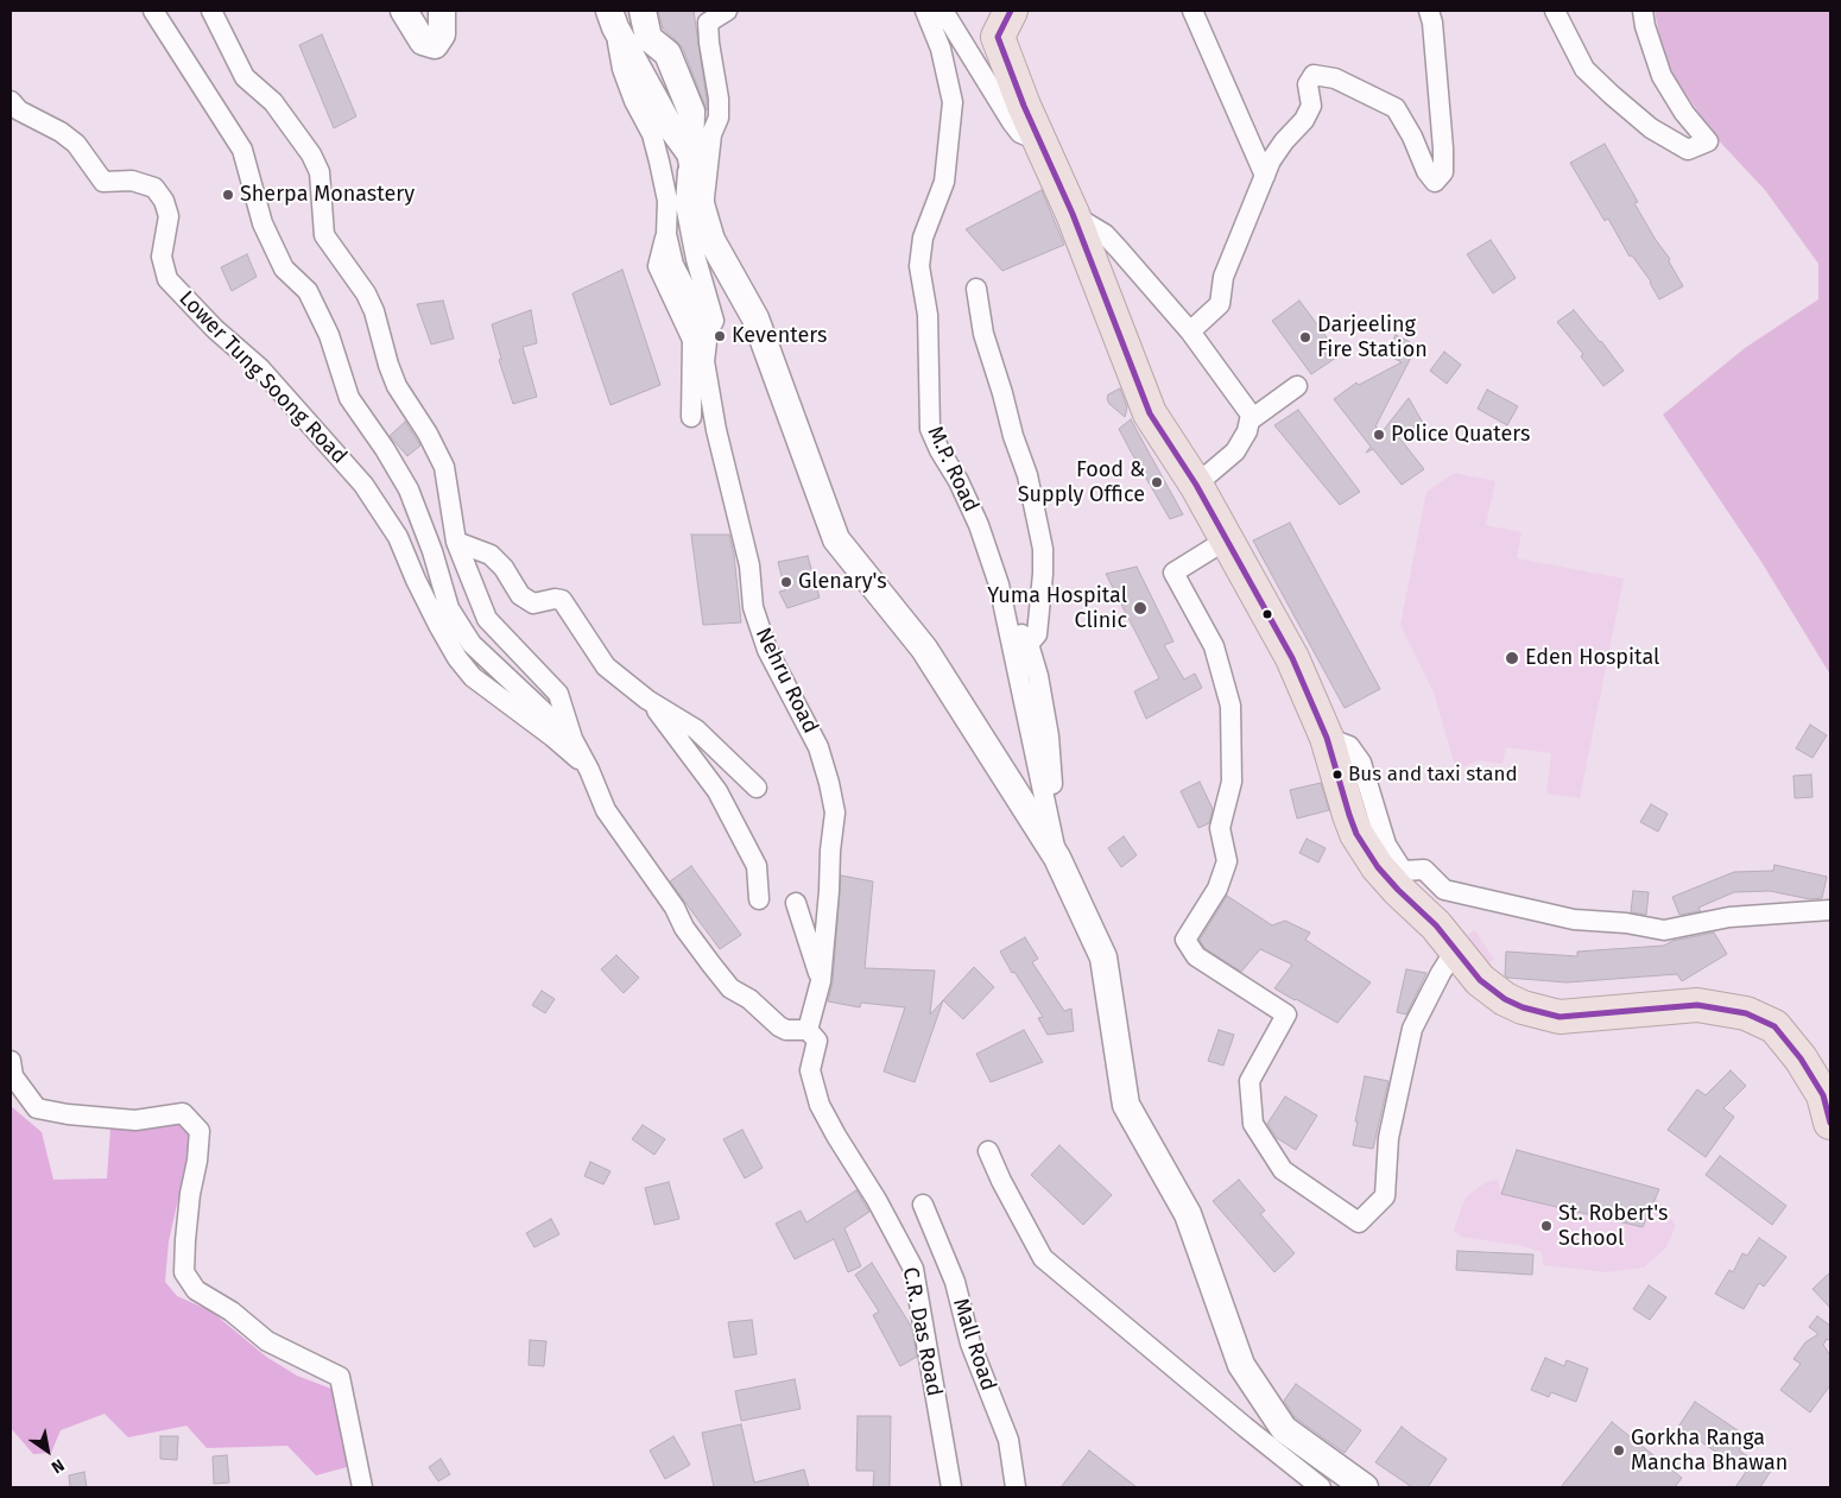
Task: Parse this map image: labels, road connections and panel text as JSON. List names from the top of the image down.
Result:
{
  "streets": {
    "street": [
      "Lower Tung Soong Road",
      "M.P. Road",
      "Nehru Road",
      "C.R. Das Road",
      "Mall Road"
    ]
  },
  "crossings": [
    ["Nehru Road", "C.R. Das Road"]
  ],
  "places": [
    "Sherpa Monastery",
    "Keventers",
    "Darjeeling Fire Station",
    "Police Quaters",
    "Food & Supply Office",
    "Glenary's",
    "Yuma Hospital Clinic",
    "Eden Hospital",
    "Bus and taxi stand",
    "St. Robert's School",
    "Gorkha Ranga Mancha Bhawan"
  ],
  "north": "bottom right"
}
